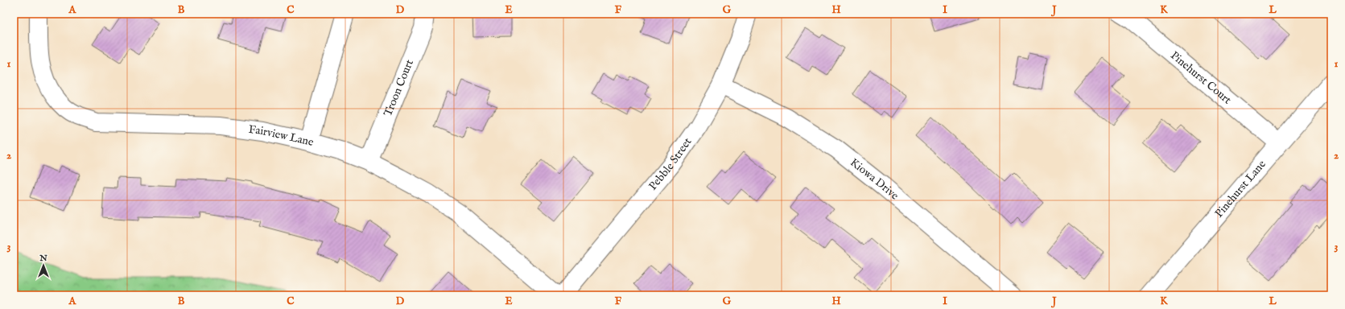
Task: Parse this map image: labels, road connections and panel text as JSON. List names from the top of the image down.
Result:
{
  "streets": {
    "street": [
      "Pinehurst Court",
      "Troon Court",
      "Fairview Lane",
      "Pebble Street",
      "Kiowa Drive",
      "Pinehurst Lane"
    ]
  },
  "crossings": [
    ["Pinehurst Court", "Pinehurst Lane"],
    ["Troon Court", "Fairview Lane"],
    ["Pebble Street", "Kiowa Drive"]
  ],
  "north": "top",
  "grid": {
    "columns": [
      "A",
      "B",
      "C",
      "D",
      "E",
      "F",
      "G",
      "H",
      "I",
      "J",
      "K",
      "L"
    ],
    "rows": ["1", "2", "3"]
  }
}
